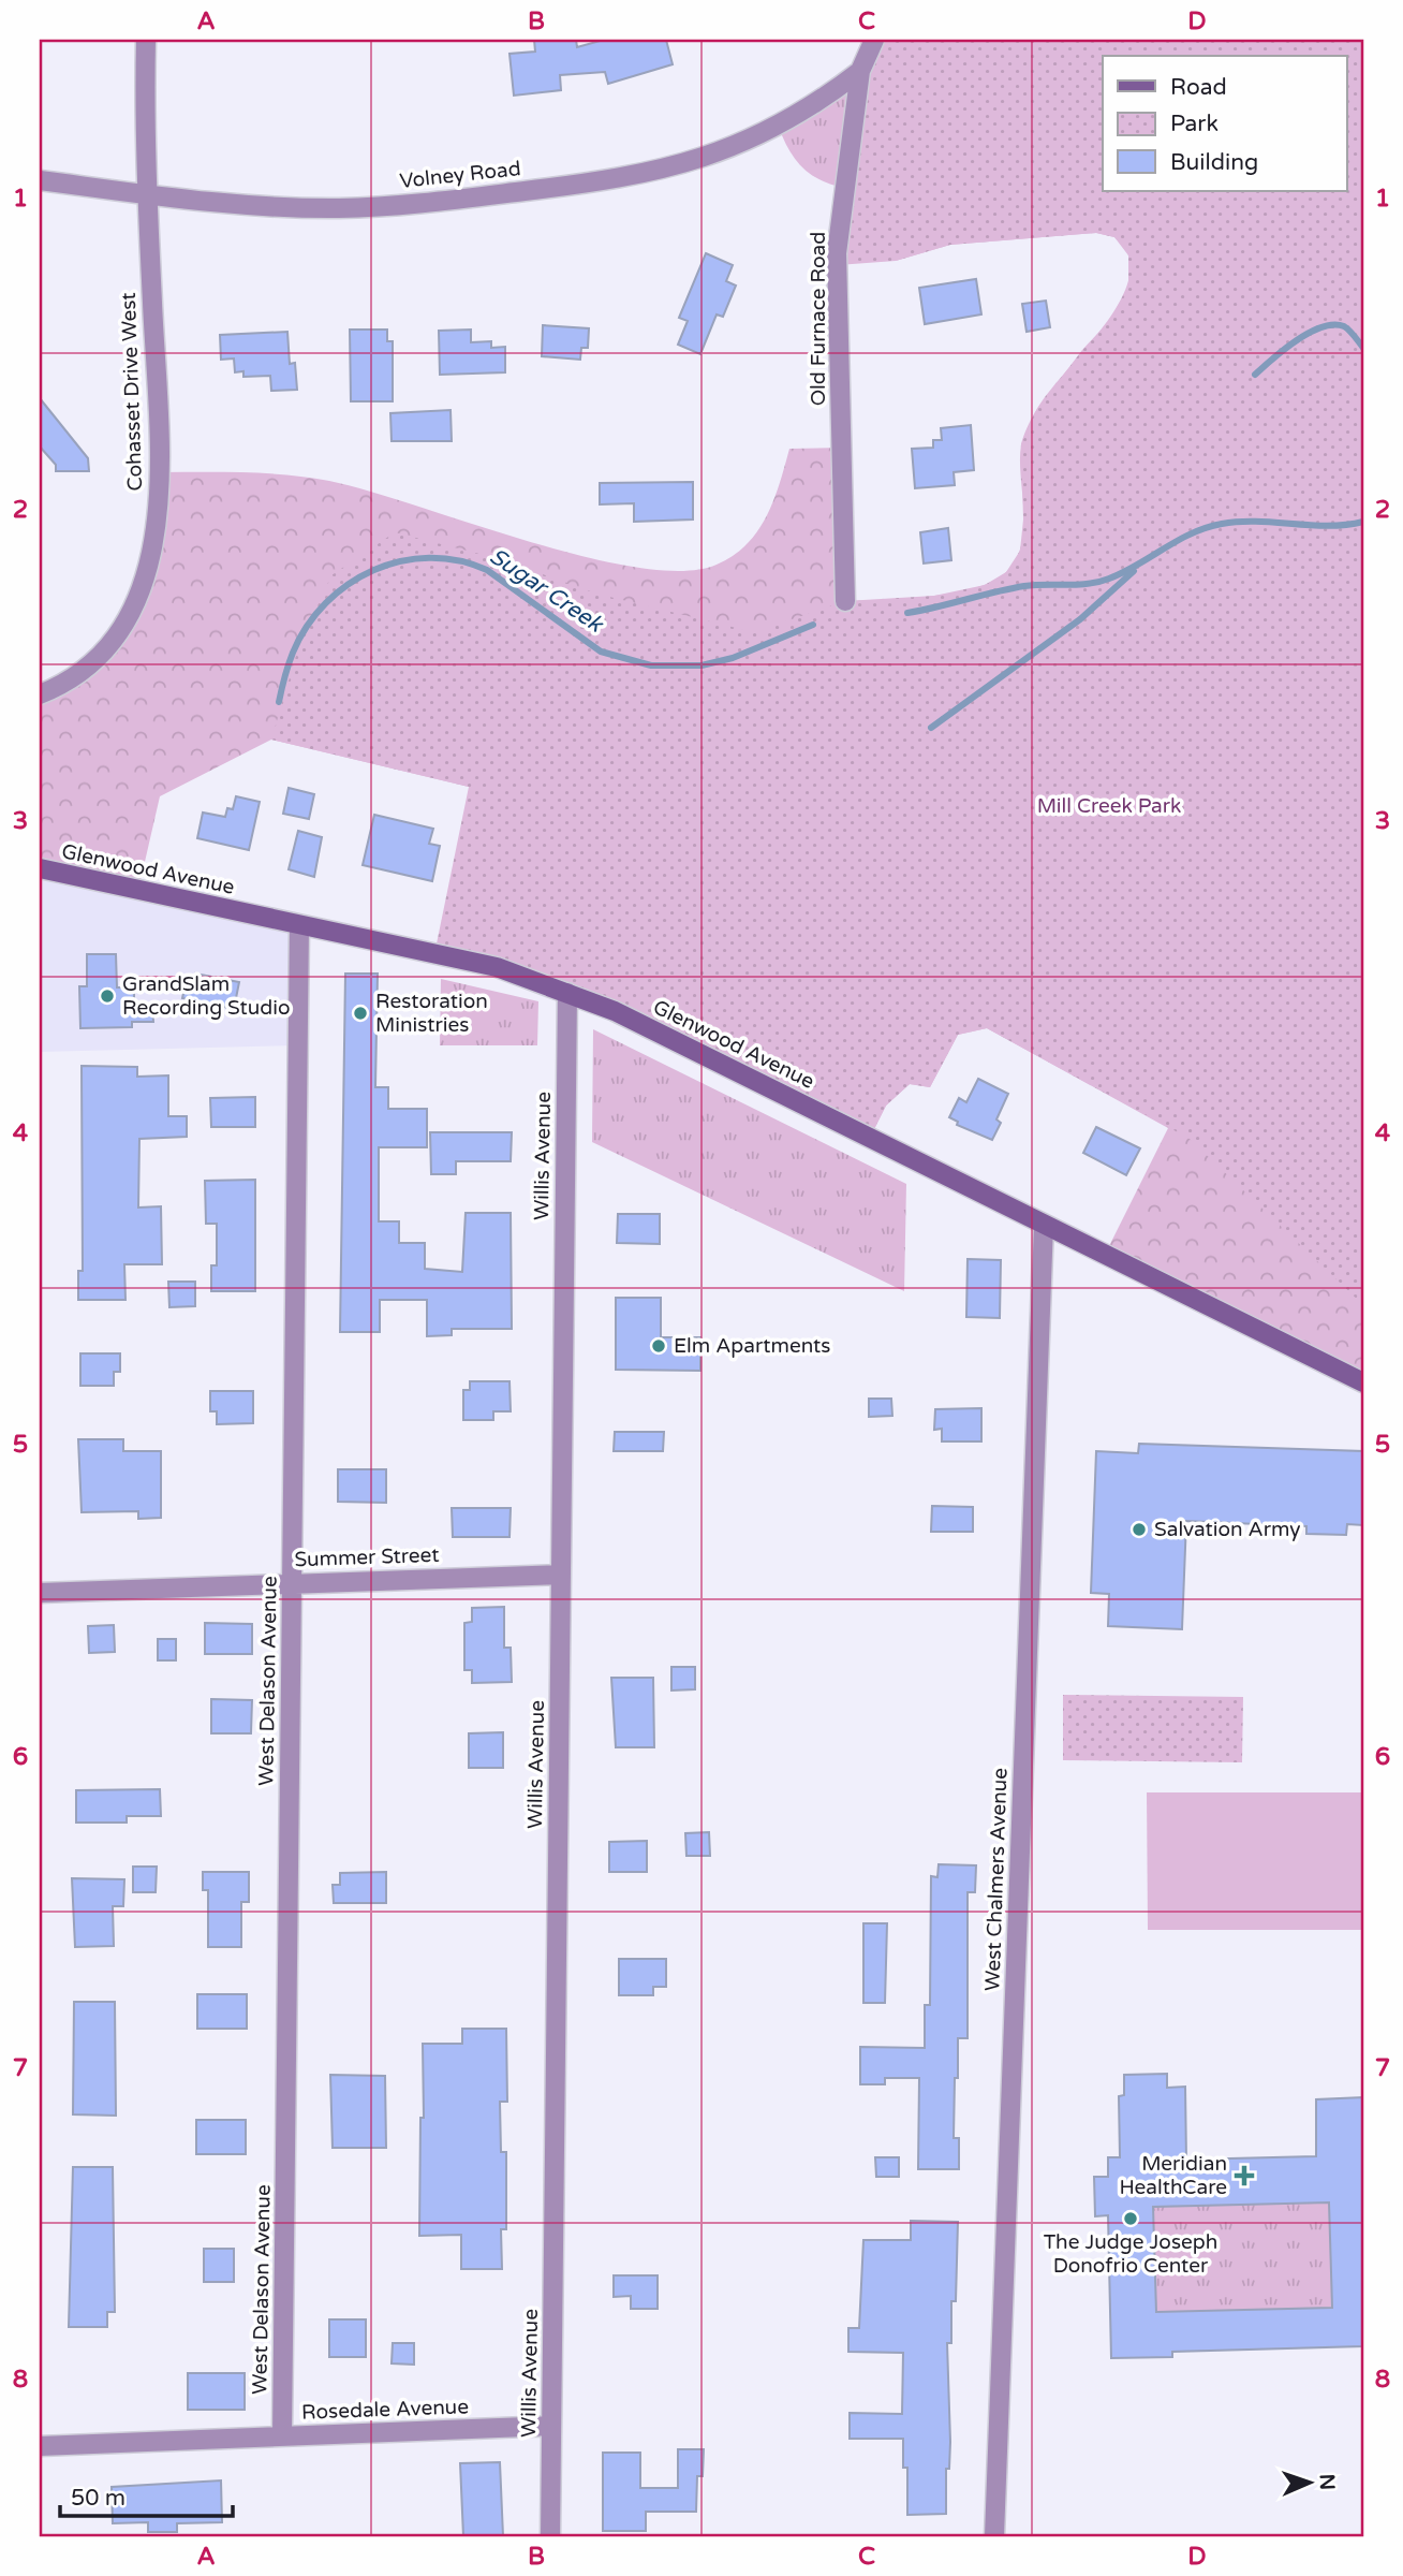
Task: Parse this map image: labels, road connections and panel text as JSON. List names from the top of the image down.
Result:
{
  "streets": {
    "main road": ["Glenwood Avenue"],
    "street": [
      "Volney Road",
      "Old Furnace Road",
      "Cohasset Drive West",
      "Willis Avenue",
      "Summer Street",
      "West Delason Avenue",
      "West Chalmers Avenue",
      "Rosedale Avenue"
    ]
  },
  "crossings": [
    ["Volney Road", "Old Furnace Road"],
    ["Volney Road", "Cohasset Drive West"],
    ["Glenwood Avenue", "Willis Avenue"],
    ["Glenwood Avenue", "West Delason Avenue"],
    ["Glenwood Avenue", "West Chalmers Avenue"],
    ["Willis Avenue", "Summer Street"],
    ["Willis Avenue", "Rosedale Avenue"],
    ["Summer Street", "West Delason Avenue"],
    ["West Delason Avenue", "Rosedale Avenue"]
  ],
  "water": ["Sugar Creek"],
  "parks": ["Mill Creek Park"],
  "places": {
    "other": [
      "GrandSlam Recording Studio",
      "Restoration Ministries",
      "Elm Apartments",
      "Salvation Army",
      "The Judge Joseph Donofrio Center"
    ],
    "health": ["Meridian HealthCare"]
  },
  "legend": ["Road", "Park", "Building"],
  "scale_bar": "50 m",
  "north": "right",
  "grid": {
    "columns": [
      "A",
      "B",
      "C",
      "D"
    ],
    "rows": [
      "1",
      "2",
      "3",
      "4",
      "5",
      "6",
      "7",
      "8"
    ]
  }
}
